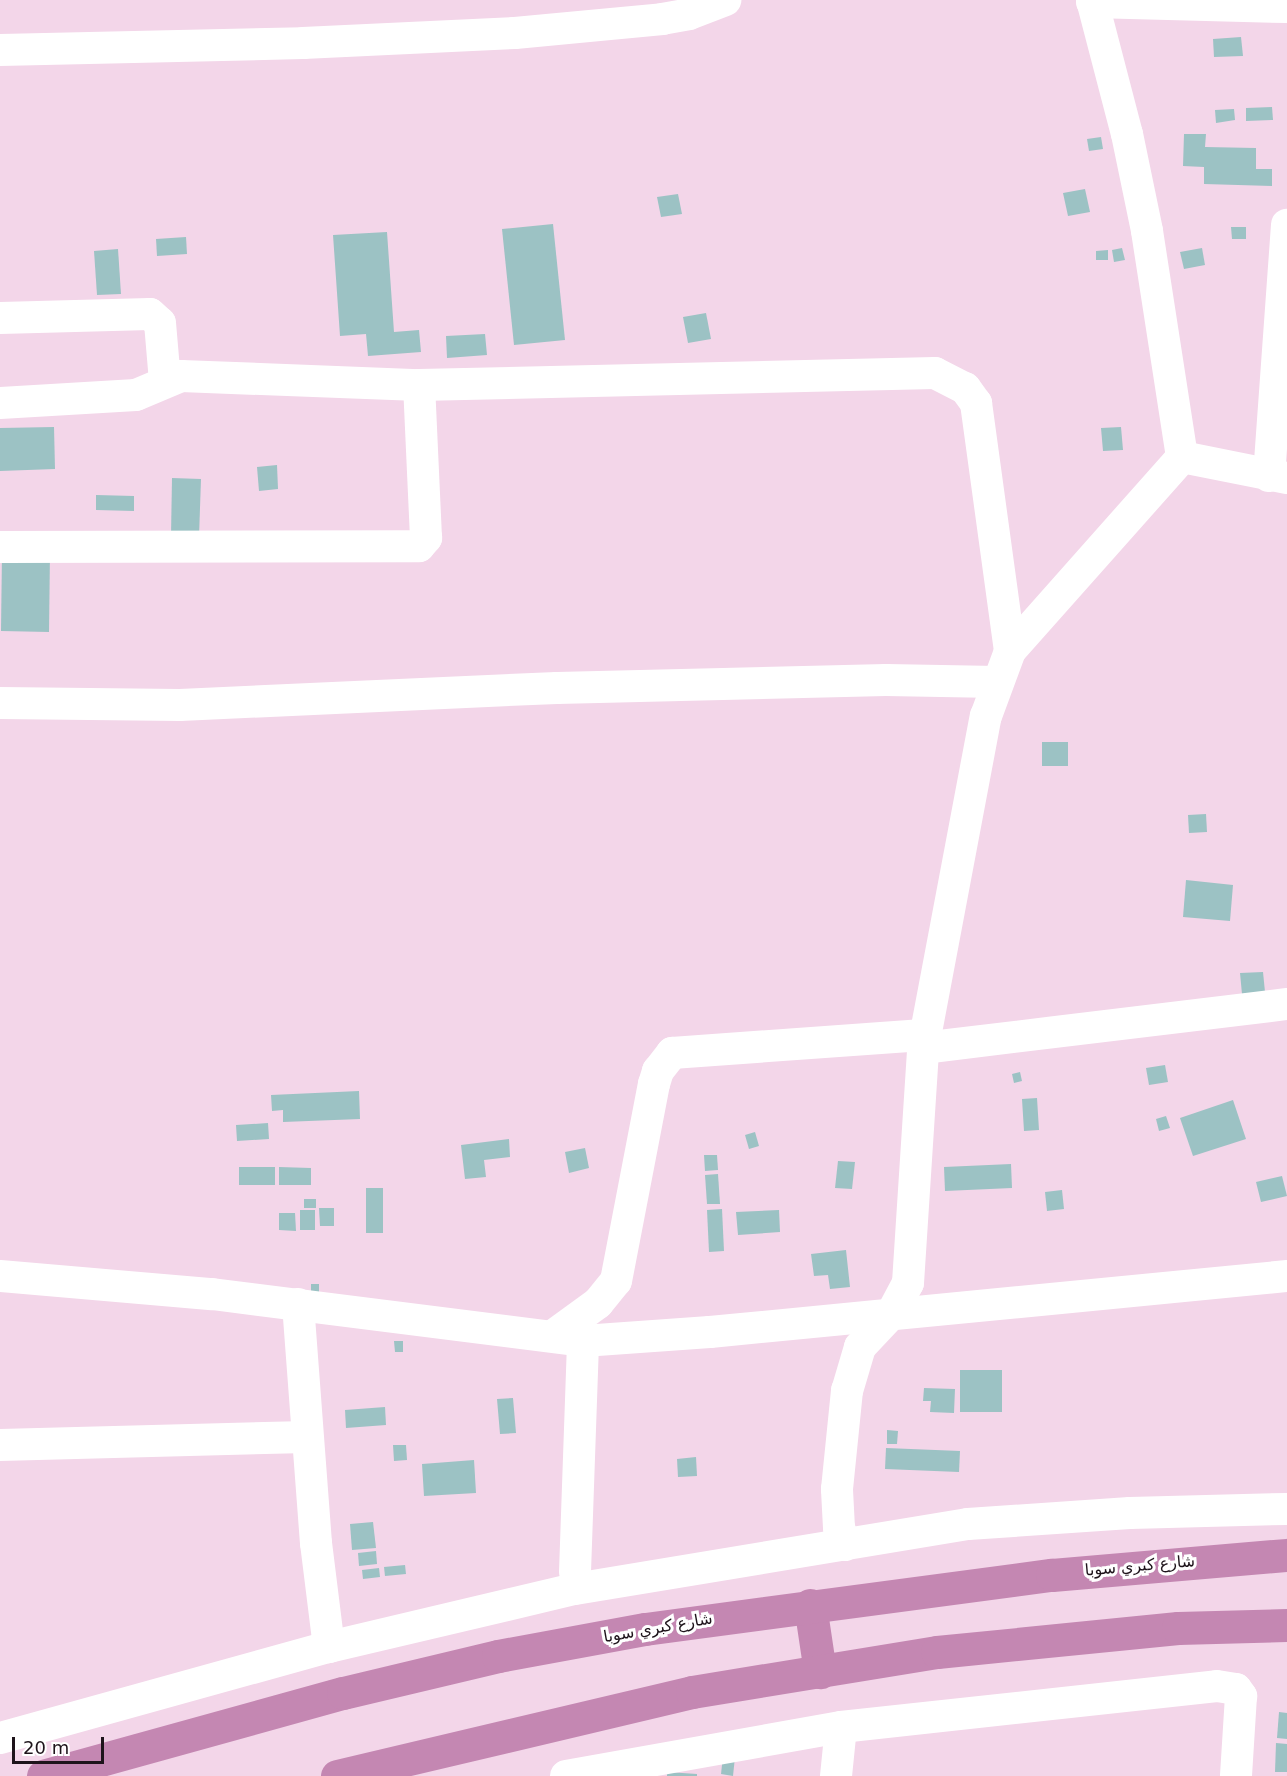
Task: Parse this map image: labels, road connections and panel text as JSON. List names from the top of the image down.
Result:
{
  "streets": {
    "highway": ["شارع كبري سوبا"]
  },
  "scale_bar": "20 m"
}
